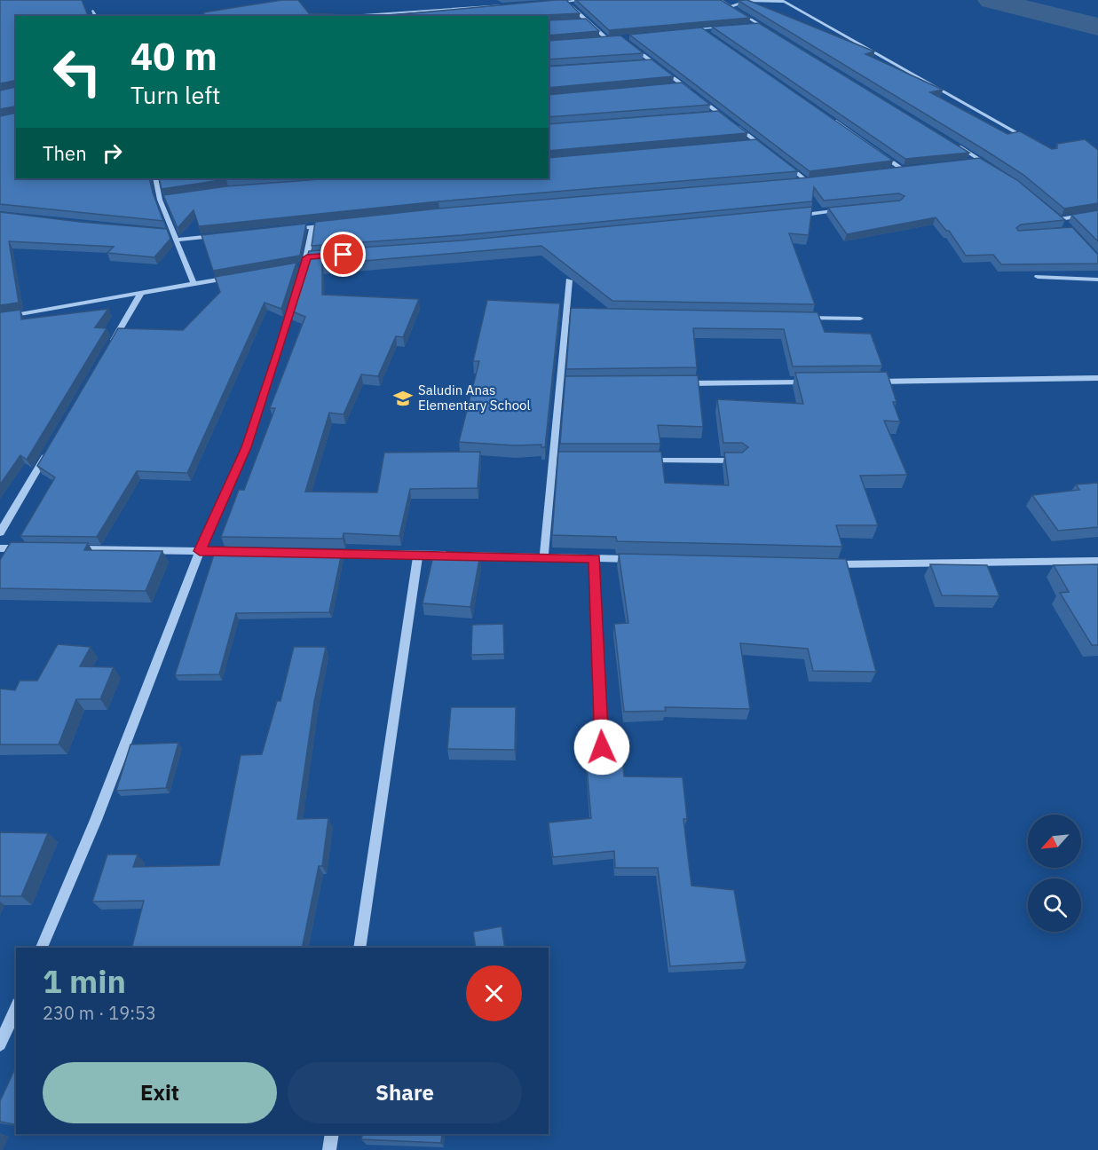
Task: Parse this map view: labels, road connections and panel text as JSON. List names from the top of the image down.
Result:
{
  "places": {
    "school or university": ["Saludin Anas Elementary School"]
  },
  "north": "bottom left",
  "page": {
    "turn": ["40 m", "Turn left"],
    "then": "Then",
    "heading": ["1 min", "230 m · 19:53"],
    "buttons": ["Exit", "Share"]
  }
}
